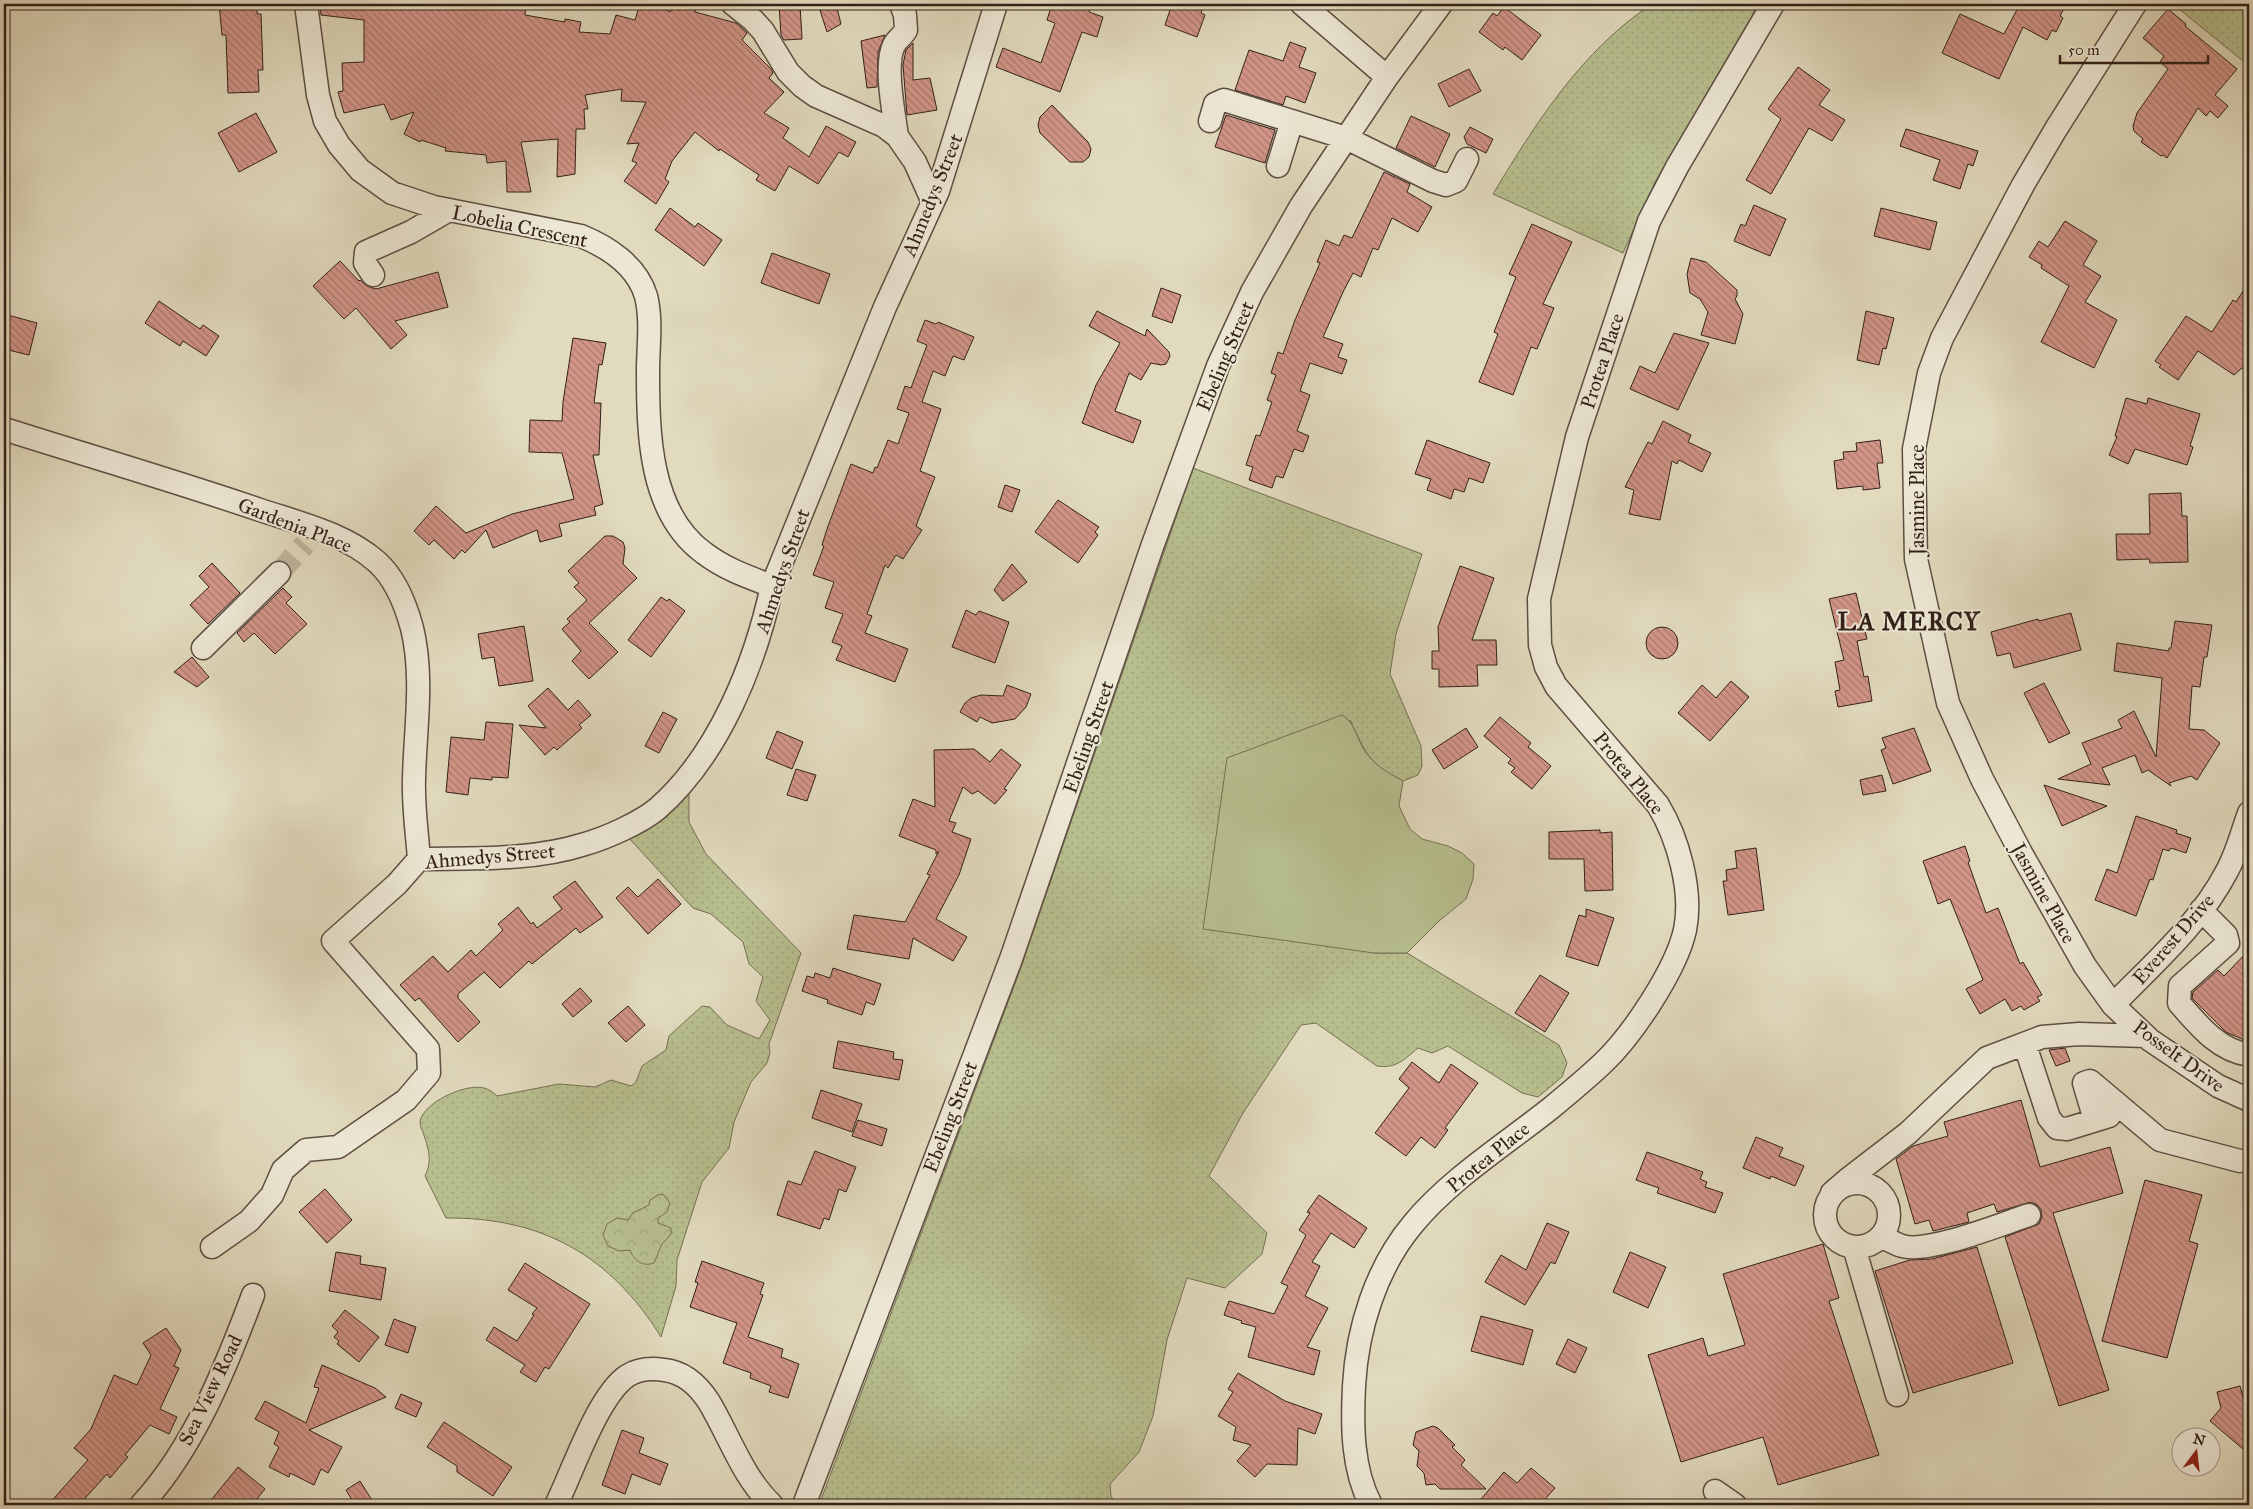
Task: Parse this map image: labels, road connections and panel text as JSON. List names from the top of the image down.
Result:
{
  "streets": {
    "street": [
      "Ahmedys Street",
      "Lobelia Crescent",
      "Ebeling Street",
      "Protea Place",
      "Jasmine Place",
      "Gardenia Place",
      "Everest Drive",
      "Posselt Drive",
      "Sea View Road"
    ]
  },
  "crossings": [
    ["Ahmedys Street", "Lobelia Crescent"],
    ["Ahmedys Street", "Gardenia Place"],
    ["Jasmine Place", "Everest Drive"],
    ["Jasmine Place", "Posselt Drive"],
    ["Everest Drive", "Posselt Drive"]
  ],
  "districts": ["LA MERCY"],
  "scale_bar": "50 m",
  "north": "top"
}
